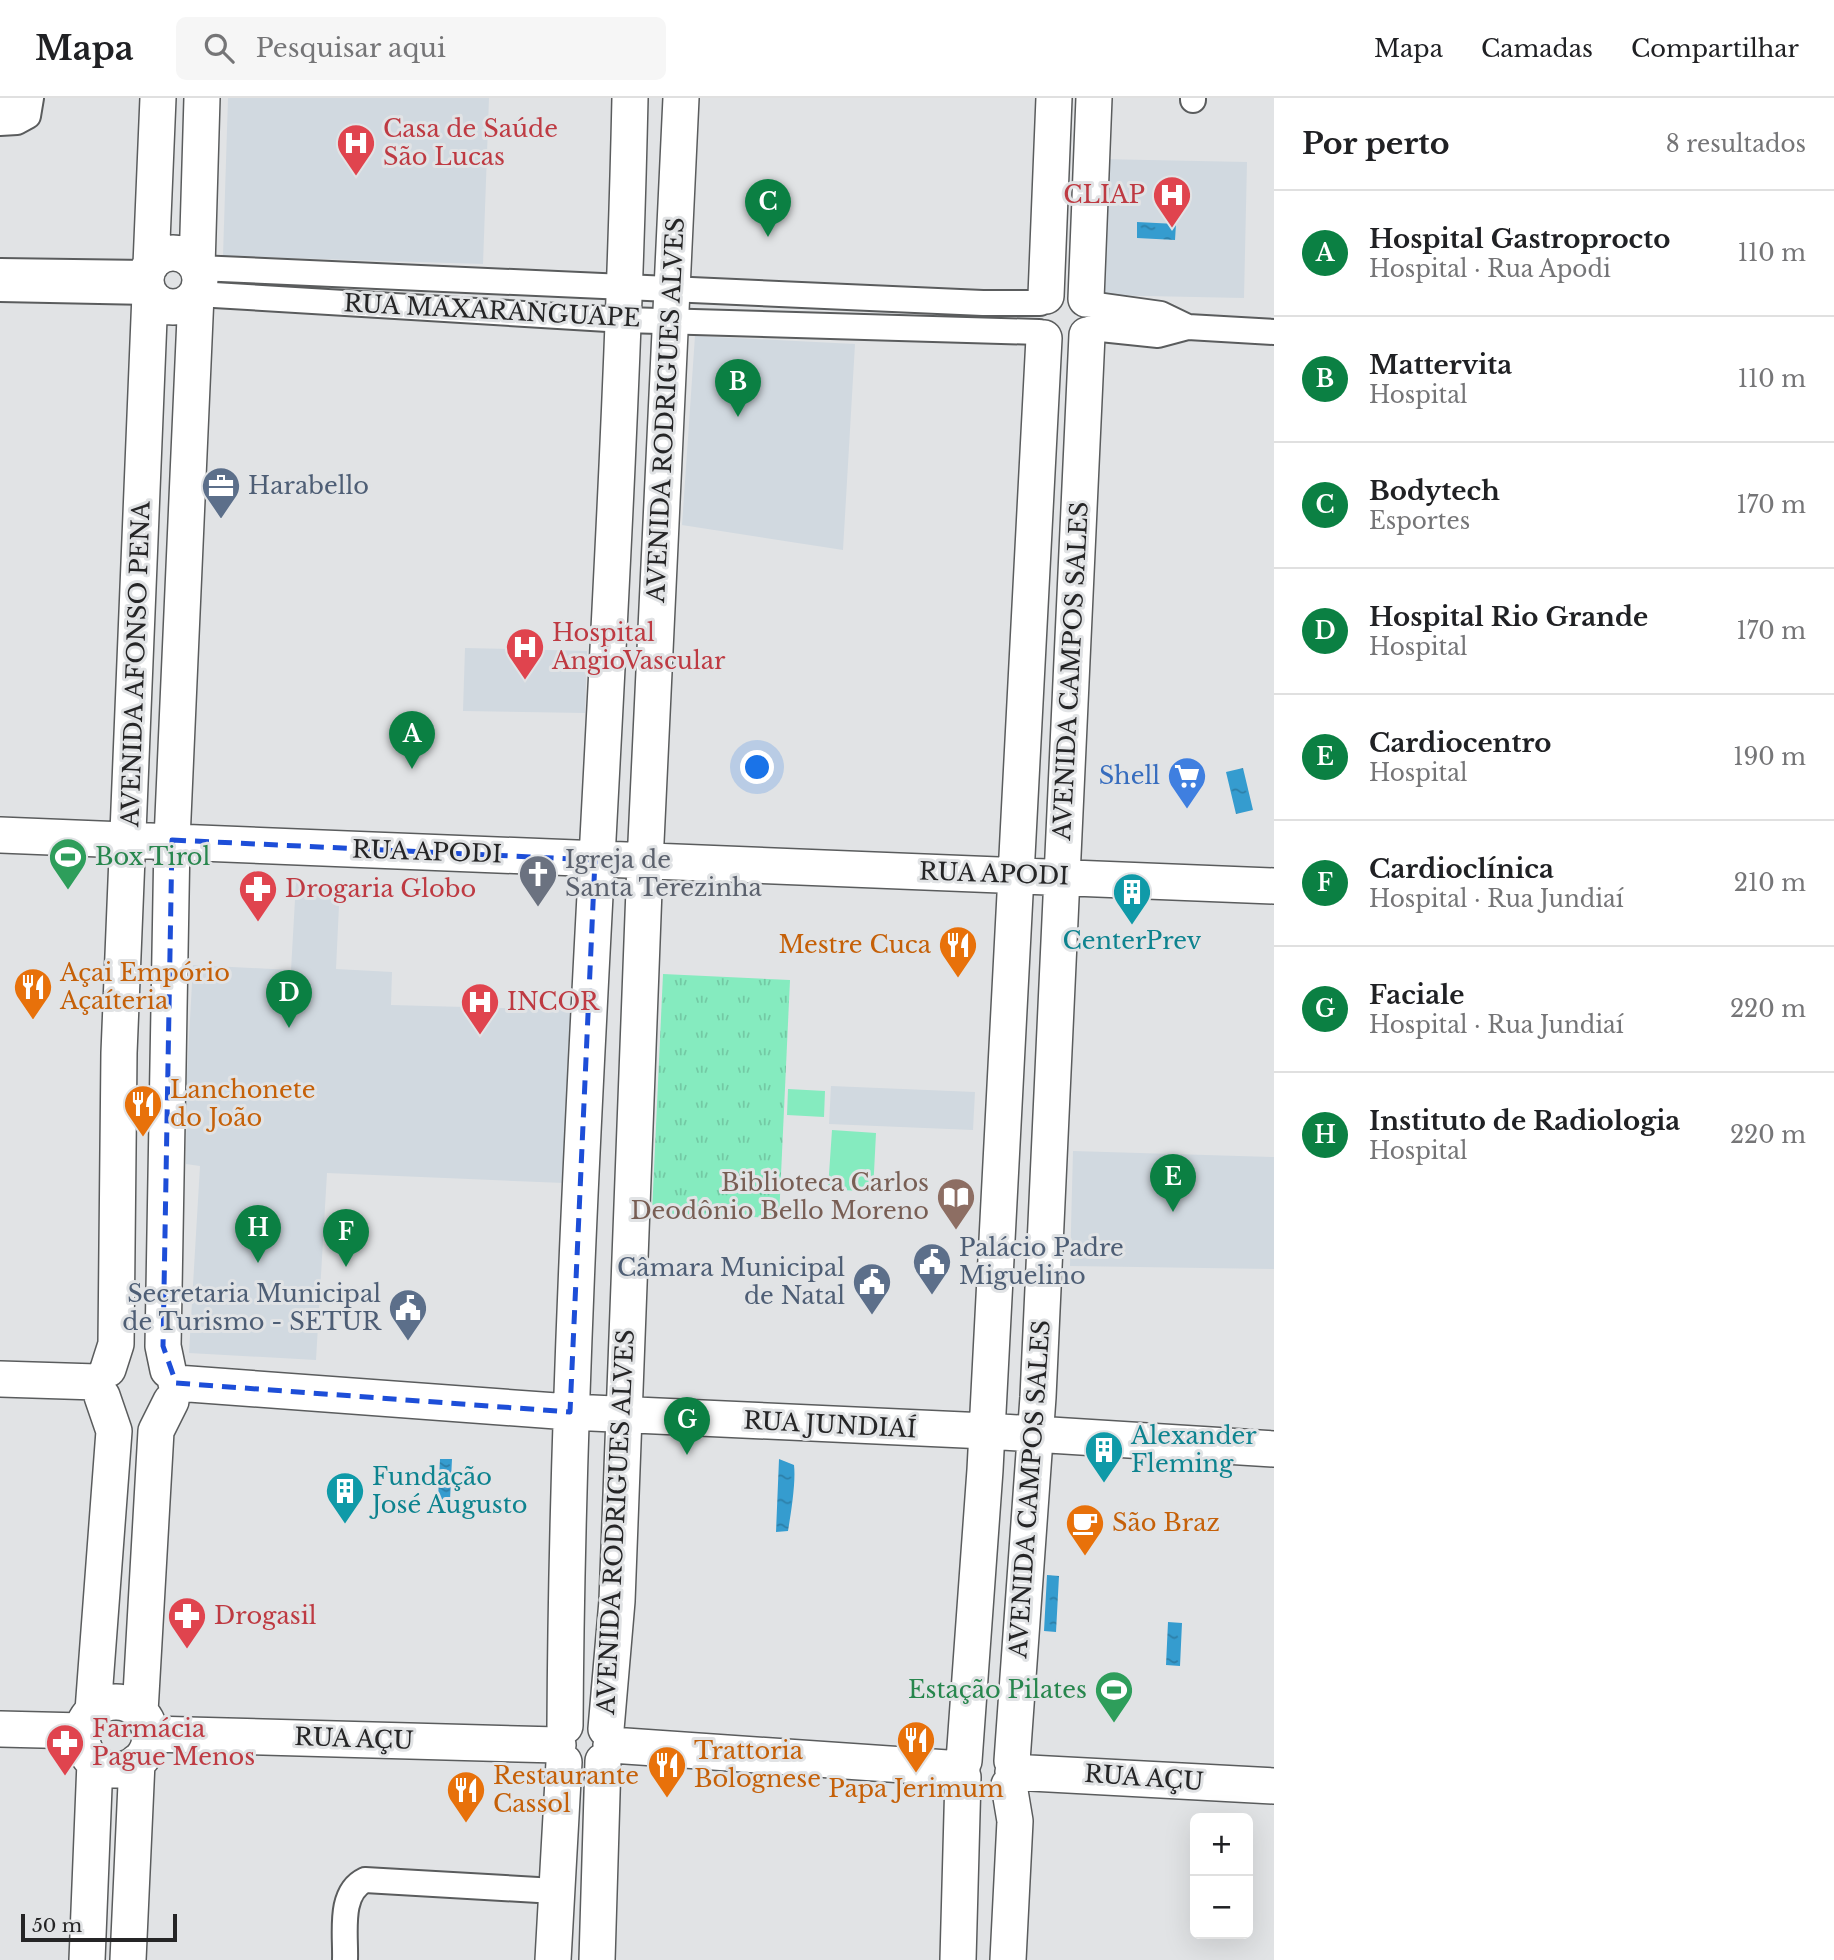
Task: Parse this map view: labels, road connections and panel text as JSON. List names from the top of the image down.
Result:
{
  "streets": {
    "main road": [
      "AVENIDA RODRIGUES ALVES",
      "AVENIDA AFONSO PENA",
      "AVENIDA CAMPOS SALES",
      "RUA APODI",
      "RUA JUNDIAÍ",
      "RUA AÇU"
    ],
    "street": ["RUA MAXARANGUAPE"]
  },
  "crossings": [
    ["RUA MAXARANGUAPE", "AVENIDA RODRIGUES ALVES"],
    ["RUA MAXARANGUAPE", "AVENIDA AFONSO PENA"],
    ["RUA MAXARANGUAPE", "AVENIDA CAMPOS SALES"],
    ["AVENIDA RODRIGUES ALVES", "RUA APODI"],
    ["AVENIDA RODRIGUES ALVES", "RUA JUNDIAÍ"],
    ["AVENIDA RODRIGUES ALVES", "RUA AÇU"],
    ["AVENIDA AFONSO PENA", "RUA APODI"],
    ["AVENIDA AFONSO PENA", "RUA JUNDIAÍ"],
    ["AVENIDA CAMPOS SALES", "RUA APODI"],
    ["AVENIDA CAMPOS SALES", "RUA JUNDIAÍ"],
    ["AVENIDA CAMPOS SALES", "RUA AÇU"]
  ],
  "places": {
    "hospital": [
      "Casa de Saúde São Lucas",
      "CLIAP",
      "Hospital AngioVascular",
      "INCOR"
    ],
    "office": ["Harabello"],
    "supermarket": ["Shell"],
    "sports": ["Box Tirol", "Estação Pilates"],
    "church": ["Igreja de Santa Terezinha"],
    "pharmacy": ["Drogaria Globo", "Drogasil", "Farmácia Pague Menos"],
    "building": ["CenterPrev", "Alexander Fleming", "Fundação José Augusto"],
    "restaurant": [
      "Mestre Cuca",
      "Açai Empório Açaíteria",
      "Lanchonete do João",
      "Papa Jerimum",
      "Trattoria Bolognese",
      "Restaurante Cassol"
    ],
    "library": ["Biblioteca Carlos Deodônio Bello Moreno"],
    "public building": ["Palácio Padre Miguelino", "Câmara Municipal de Natal", "Secretaria Municipal de Turismo - SETUR"],
    "cafe": ["São Braz"]
  },
  "scale_bar": "50 m",
  "page": {
    "header": "Mapa",
    "search": "Pesquisar aqui",
    "nav": ["Mapa", "Camadas", "Compartilhar"],
    "heading": ["Por perto", "8 resultados"],
    "pins": [
      "C",
      "B",
      "A",
      "D",
      "E",
      "H",
      "F",
      "G"
    ],
    "list": [
      {
        "mark": "A",
        "name": "Hospital Gastroprocto",
        "note": "Hospital · Rua Apodi",
        "value": "110 m"
      },
      {
        "mark": "B",
        "name": "Mattervita",
        "note": "Hospital",
        "value": "110 m"
      },
      {
        "mark": "C",
        "name": "Bodytech",
        "note": "Esportes",
        "value": "170 m"
      },
      {
        "mark": "D",
        "name": "Hospital Rio Grande",
        "note": "Hospital",
        "value": "170 m"
      },
      {
        "mark": "E",
        "name": "Cardiocentro",
        "note": "Hospital",
        "value": "190 m"
      },
      {
        "mark": "F",
        "name": "Cardioclínica",
        "note": "Hospital · Rua Jundiaí",
        "value": "210 m"
      },
      {
        "mark": "G",
        "name": "Faciale",
        "note": "Hospital · Rua Jundiaí",
        "value": "220 m"
      },
      {
        "mark": "H",
        "name": "Instituto de Radiologia",
        "note": "Hospital",
        "value": "220 m"
      }
    ],
    "map_buttons": ["+", "−"],
    "scale": "50 m"
  }
}
